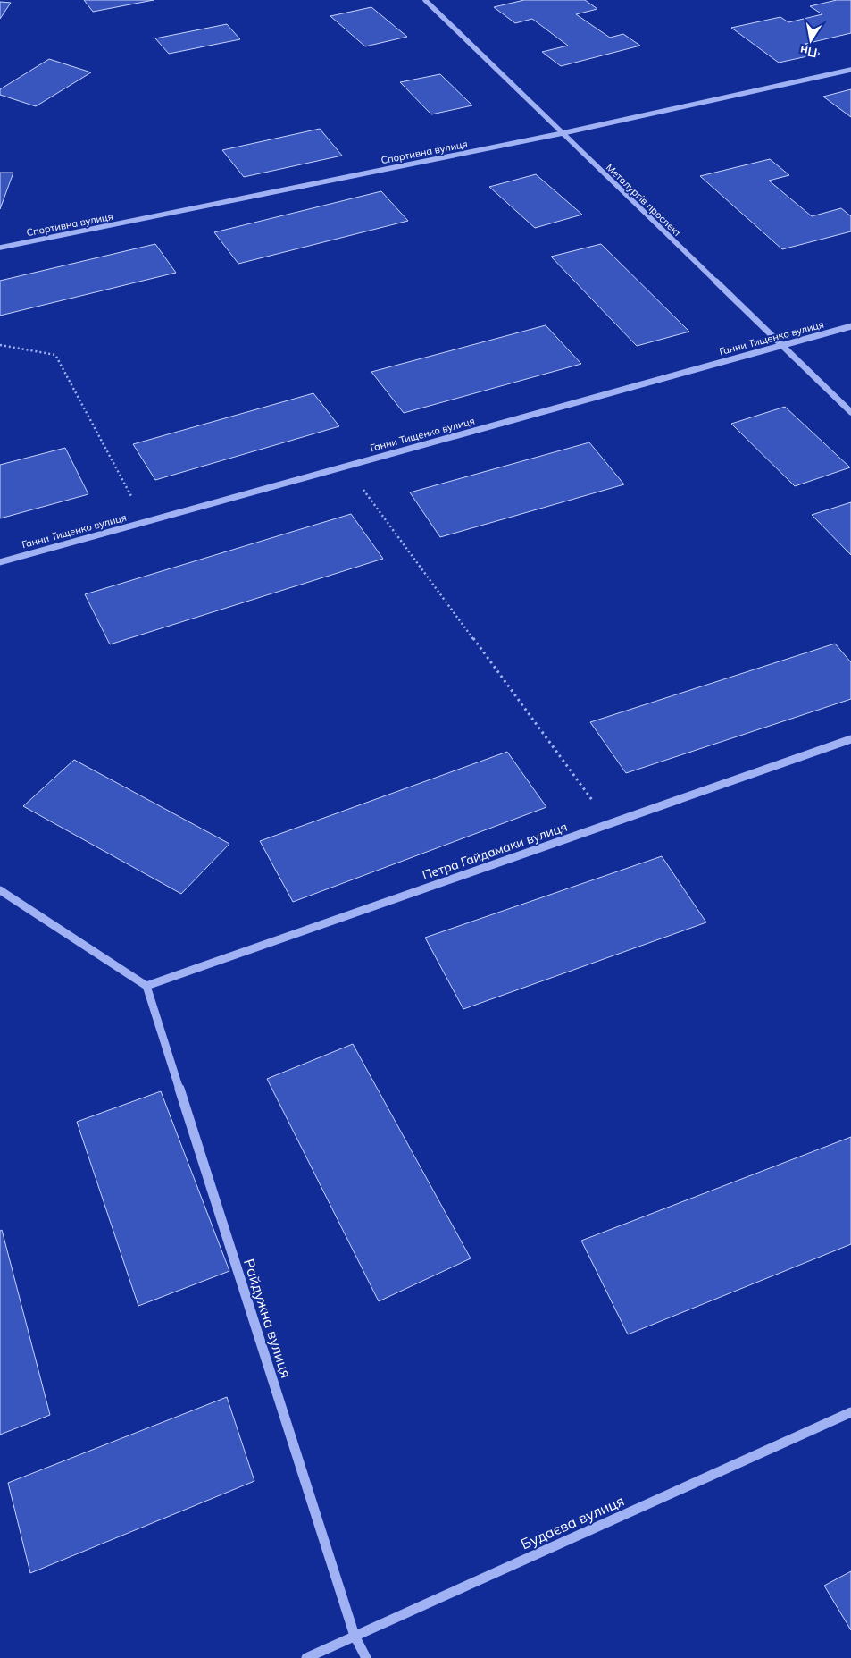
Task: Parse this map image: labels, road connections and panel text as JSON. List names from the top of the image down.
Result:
{
  "streets": {
    "street": [
      "Спортивна вулиця",
      "Металургів проспект",
      "Ганни Тищенко вулиця",
      "Петра Гайдамаки вулиця",
      "Райдужна вулиця",
      "Будаєва вулиця"
    ]
  },
  "crossings": [
    ["Спортивна вулиця", "Металургів проспект"],
    ["Металургів проспект", "Ганни Тищенко вулиця"],
    ["Петра Гайдамаки вулиця", "Райдужна вулиця"],
    ["Райдужна вулиця", "Будаєва вулиця"]
  ],
  "north": "bottom"
}
